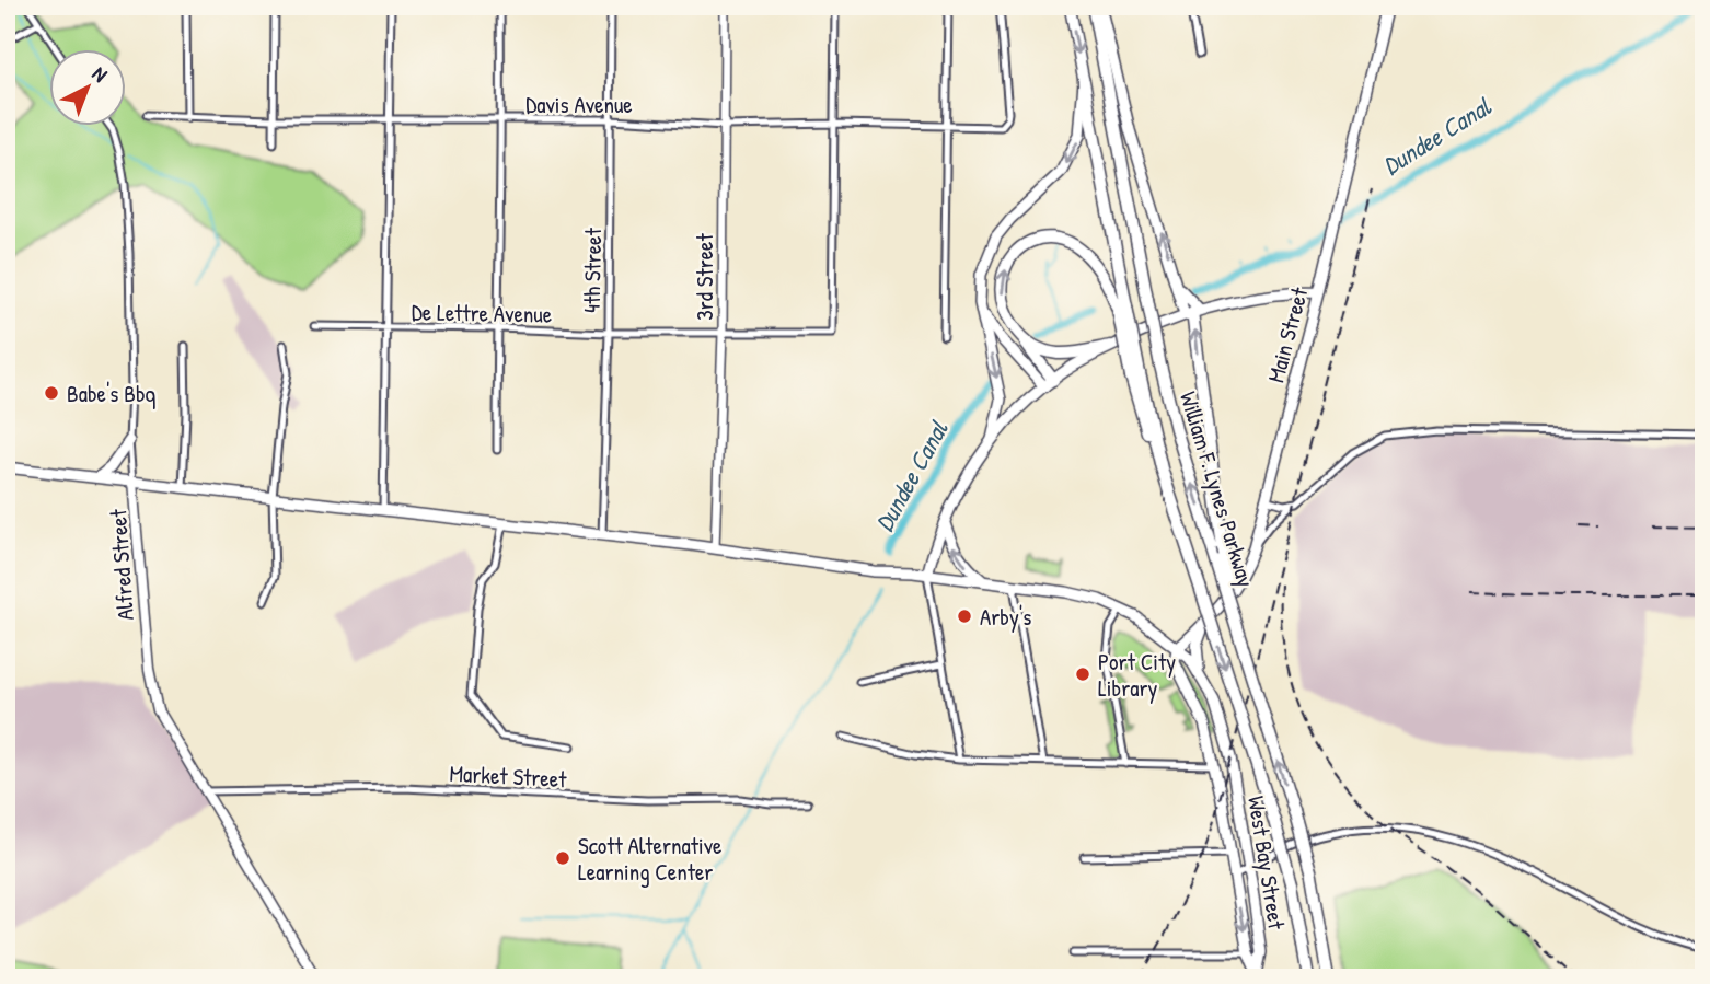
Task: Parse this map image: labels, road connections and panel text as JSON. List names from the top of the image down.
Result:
{
  "streets": {
    "highway": ["William F. Lynes Parkway"],
    "main road": ["Main Street", "Alfred Street", "West Bay Street"],
    "street": [
      "Davis Avenue",
      "4th Street",
      "3rd Street",
      "De Lettre Avenue",
      "Market Street"
    ]
  },
  "crossings": [
    ["Davis Avenue", "4th Street"],
    ["Davis Avenue", "3rd Street"],
    ["Davis Avenue", "De Lettre Avenue"],
    ["4th Street", "De Lettre Avenue"],
    ["3rd Street", "De Lettre Avenue"],
    ["Alfred Street", "Market Street"]
  ],
  "water": ["Dundee Canal"],
  "places": [
    "Babe's Bbq",
    "Arby's",
    "Port City Library",
    "Scott Alternative Learning Center"
  ],
  "north": "top right"
}
